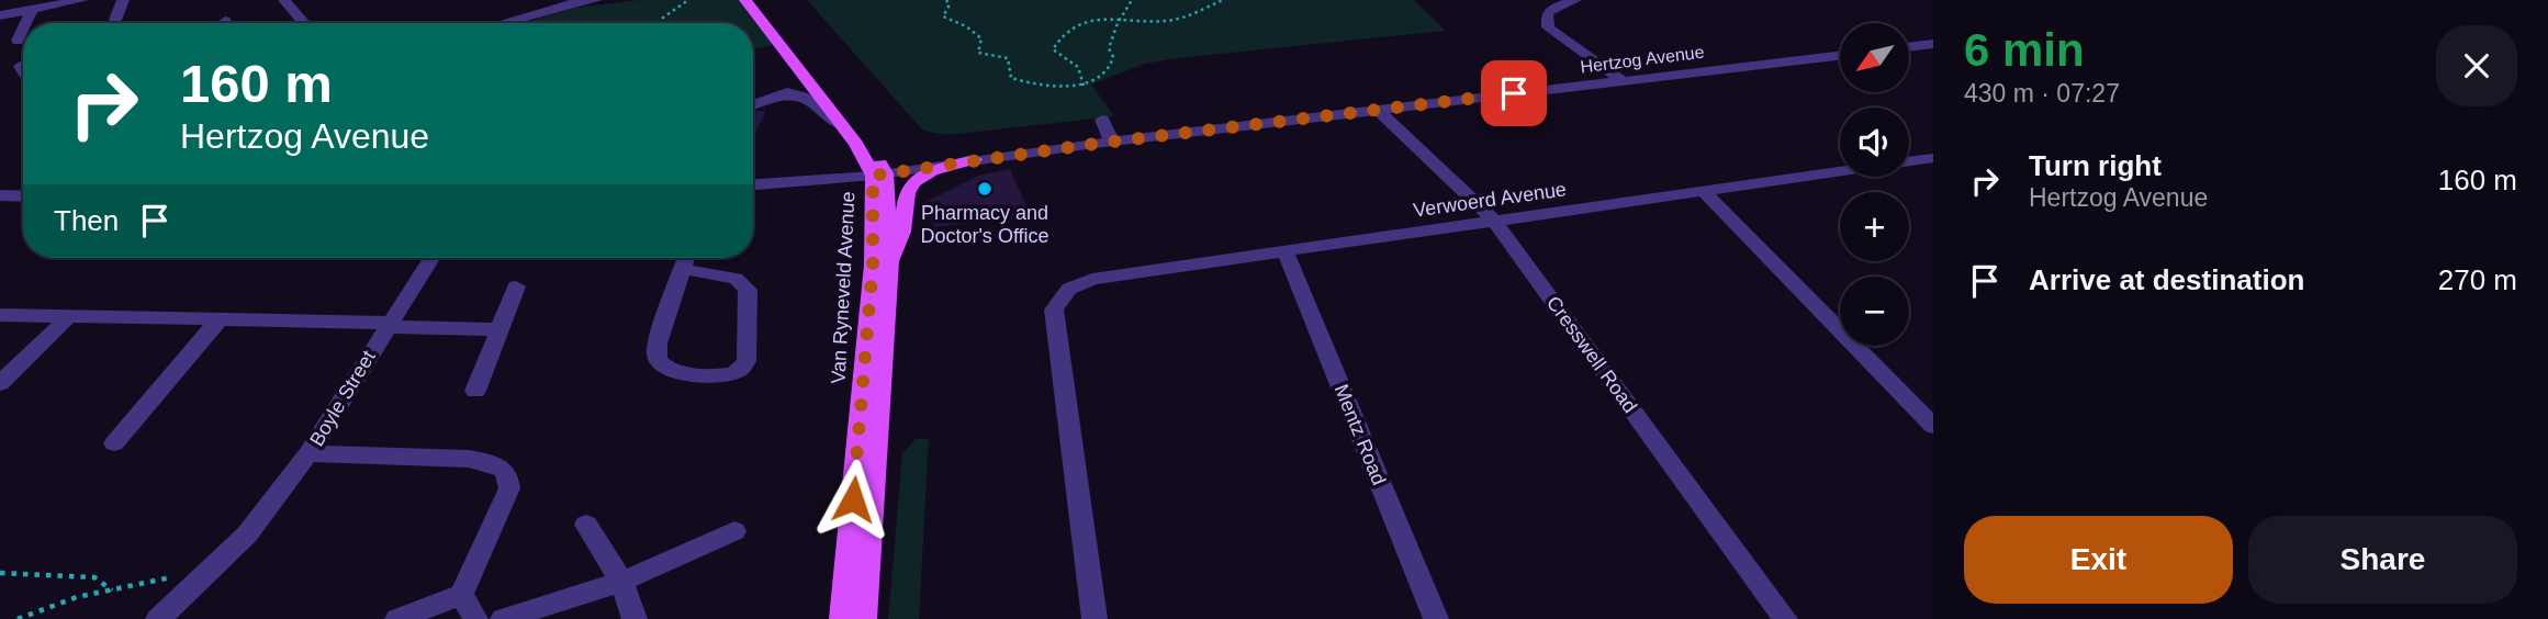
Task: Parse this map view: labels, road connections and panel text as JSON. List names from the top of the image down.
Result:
{
  "streets": {
    "main road": ["Van Ryneveld Avenue"],
    "street": [
      "Hertzog Avenue",
      "Verwoerd Avenue",
      "Cresswell Road",
      "Boyle Street",
      "Mentz Road"
    ]
  },
  "crossings": [
    ["Hertzog Avenue", "Van Ryneveld Avenue"],
    ["Hertzog Avenue", "Cresswell Road"],
    ["Verwoerd Avenue", "Cresswell Road"],
    ["Verwoerd Avenue", "Mentz Road"]
  ],
  "places": ["Pharmacy and Doctor's Office"],
  "north": "bottom left",
  "page": {
    "heading": ["6 min", "430 m · 07:27"],
    "map_buttons": ["+", "−"],
    "turn": ["160 m", "Hertzog Avenue"],
    "list": [
      {
        "name": "Turn right",
        "note": "Hertzog Avenue",
        "value": "160 m"
      },
      {
        "name": "Arrive at destination",
        "value": "270 m"
      }
    ],
    "then": "Then",
    "buttons": ["Exit", "Share"]
  }
}
